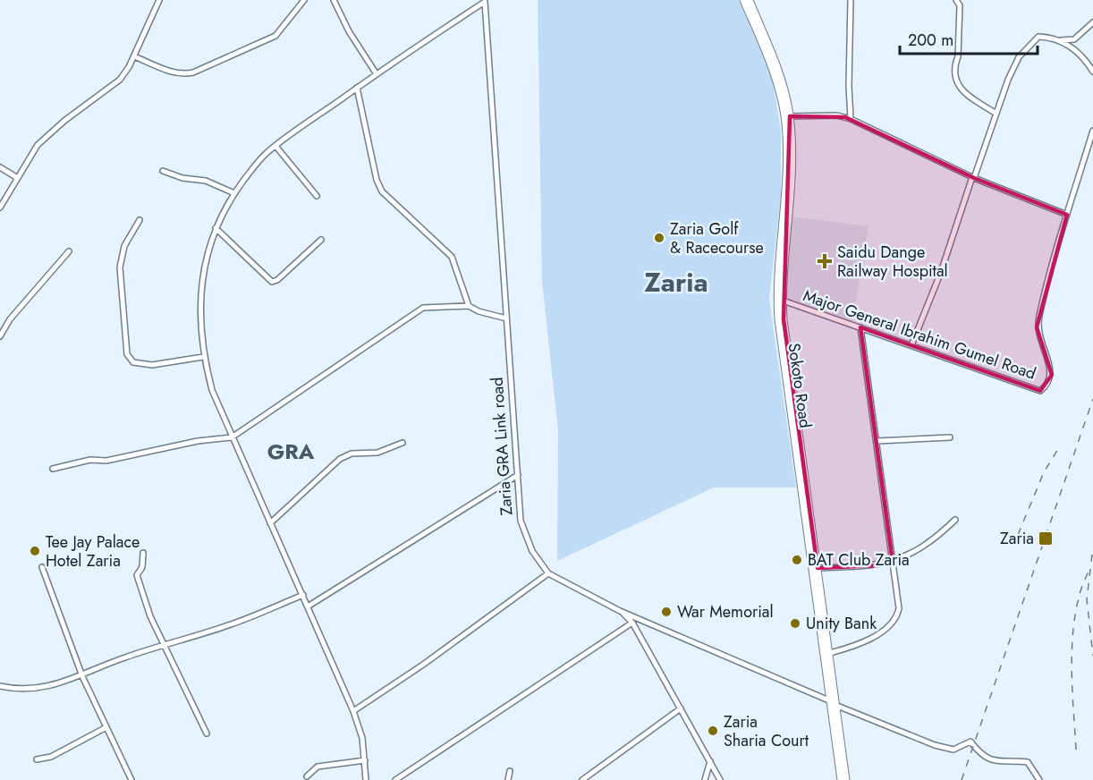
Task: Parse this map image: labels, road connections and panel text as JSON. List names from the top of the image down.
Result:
{
  "streets": {
    "main road": ["Sokoto Road"],
    "street": ["Major General Ibrahim Gumel Road", "Zaria GRA Link road"]
  },
  "crossings": [
    ["Major General Ibrahim Gumel Road", "Sokoto Road"],
    ["Sokoto Road", "Zaria GRA Link road"]
  ],
  "districts": ["Zaria", "GRA"],
  "places": {
    "other": [
      "Zaria Golf & Racecourse",
      "Tee Jay Palace Hotel Zaria",
      "BAT Club Zaria",
      "War Memorial",
      "Unity Bank",
      "Zaria Sharia Court"
    ],
    "health": ["Saidu Dange Railway Hospital"],
    "transit": ["Zaria"]
  },
  "scale_bar": "200 m"
}
